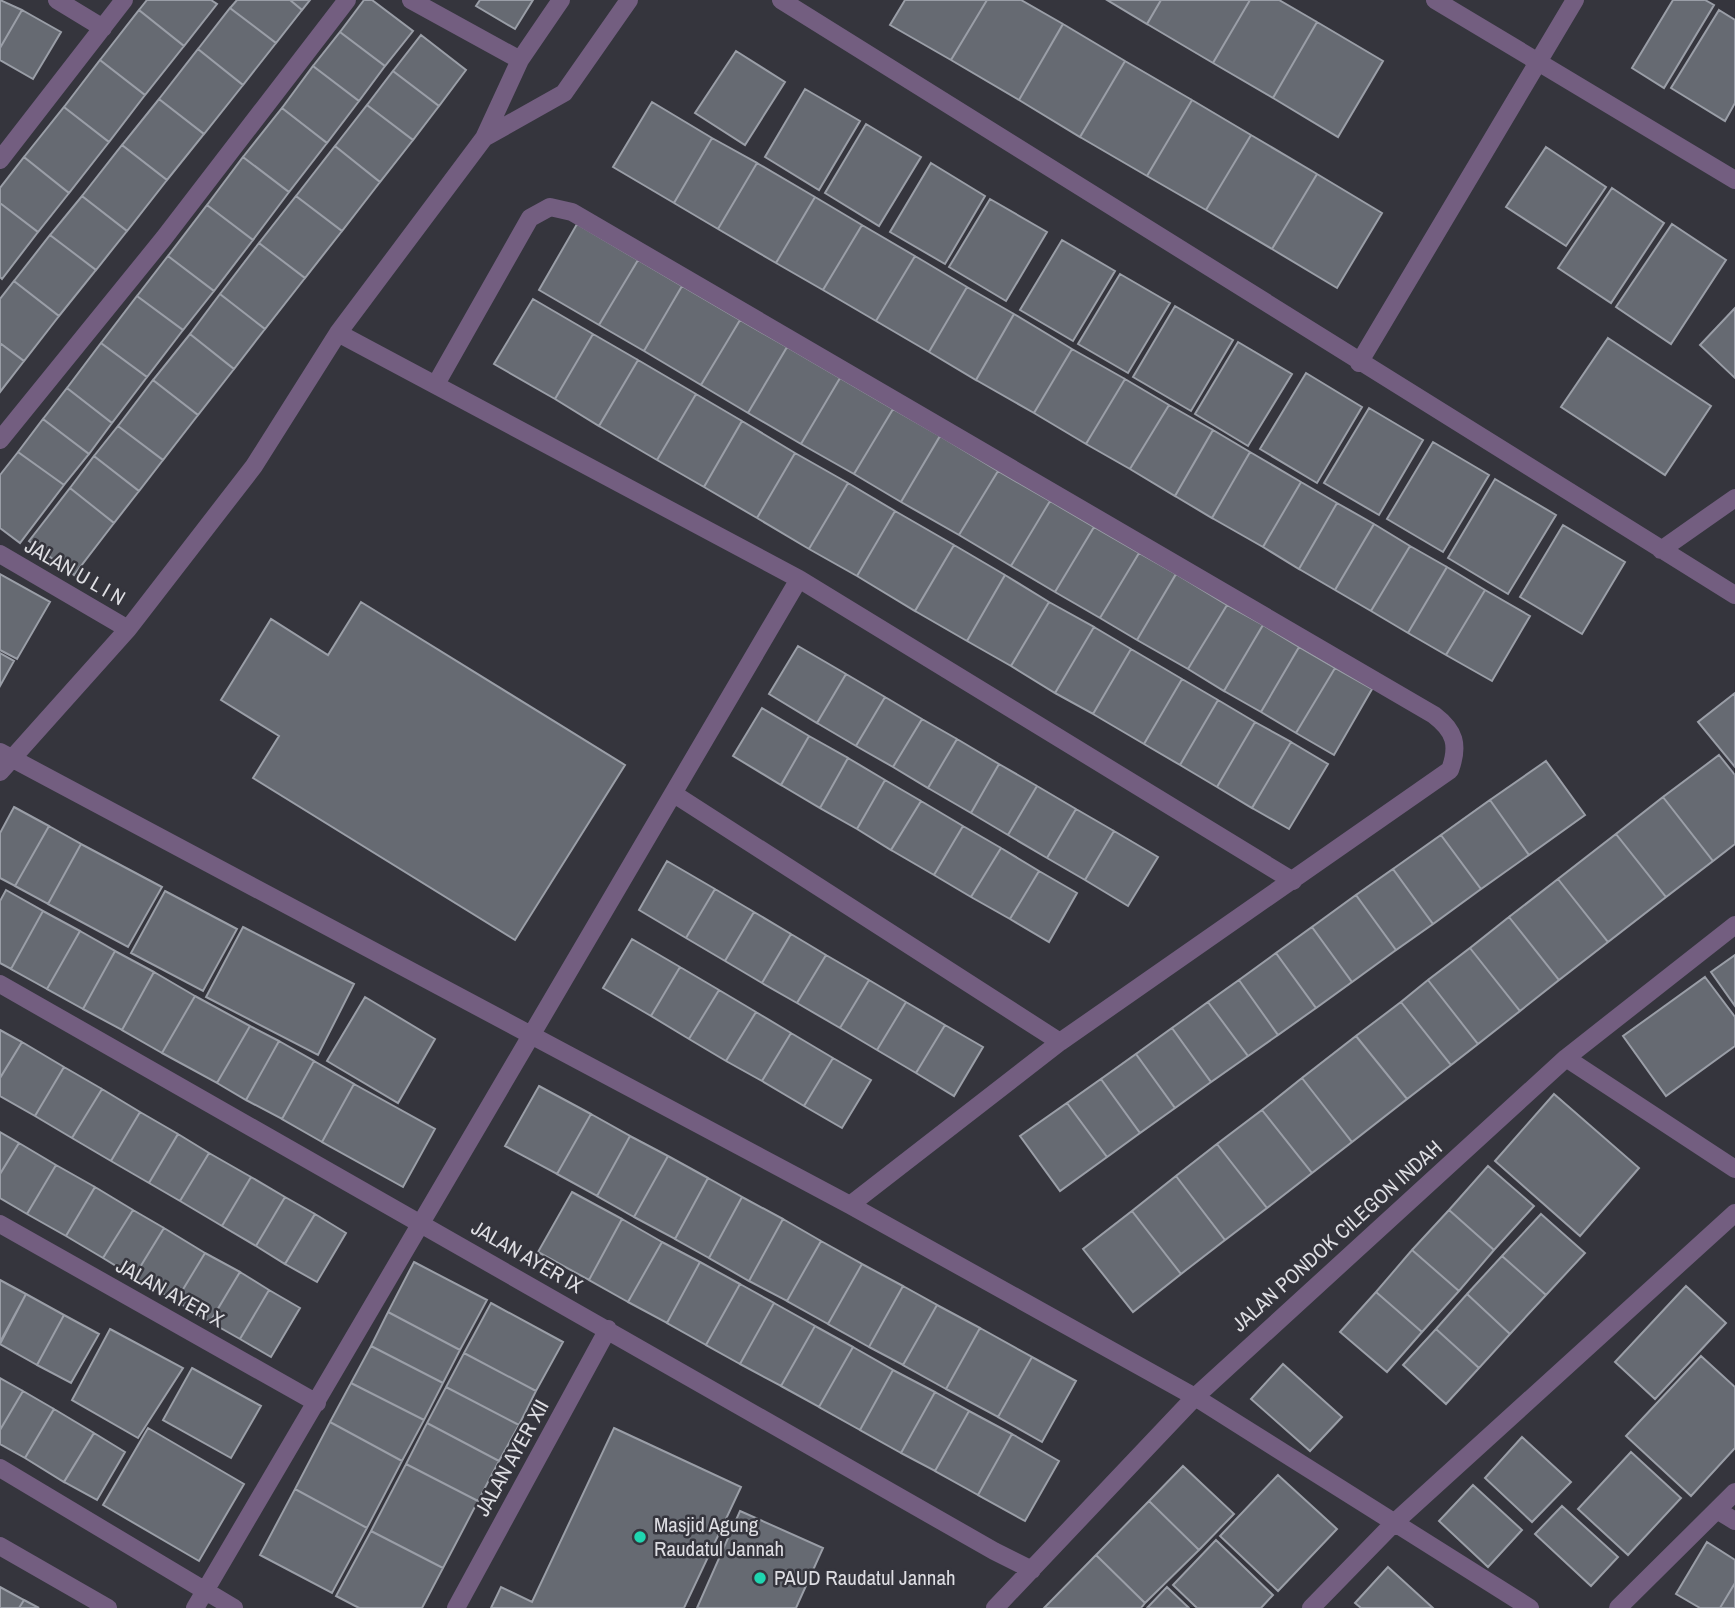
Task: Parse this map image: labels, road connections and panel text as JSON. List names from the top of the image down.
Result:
{
  "streets": {
    "street": [
      "JALAN U L I N",
      "JALAN PONDOK CILEGON INDAH",
      "JALAN AYER IX",
      "JALAN AYER X",
      "JALAN AYER XII"
    ]
  },
  "crossings": [
    ["JALAN PONDOK CILEGON INDAH", "JALAN AYER IX"],
    ["JALAN AYER IX", "JALAN AYER XII"]
  ],
  "places": ["Masjid Agung Raudatul Jannah", "PAUD Raudatul Jannah"]
}
